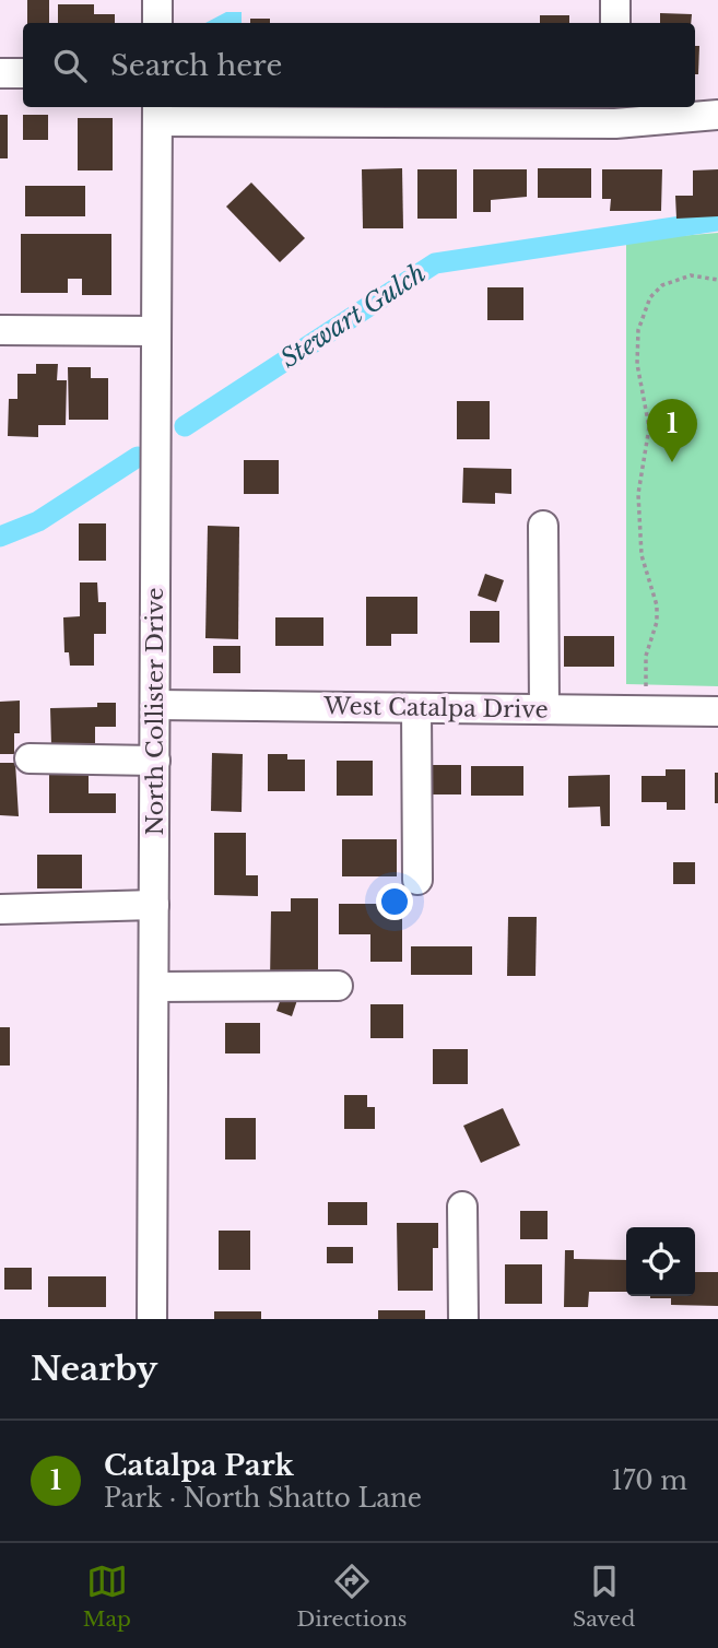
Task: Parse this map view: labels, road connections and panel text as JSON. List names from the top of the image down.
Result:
{
  "streets": {
    "street": ["West Catalpa Drive", "North Collister Drive"]
  },
  "crossings": [
    ["West Catalpa Drive", "North Collister Drive"]
  ],
  "water": ["Stewart Gulch"],
  "page": {
    "search": "Search here",
    "pins": "1",
    "heading": "Nearby",
    "list": [
      {
        "mark": "1",
        "name": "Catalpa Park",
        "note": "Park · North Shatto Lane",
        "value": "170 m"
      }
    ],
    "nav": ["Map", "Directions", "Saved"]
  }
}
